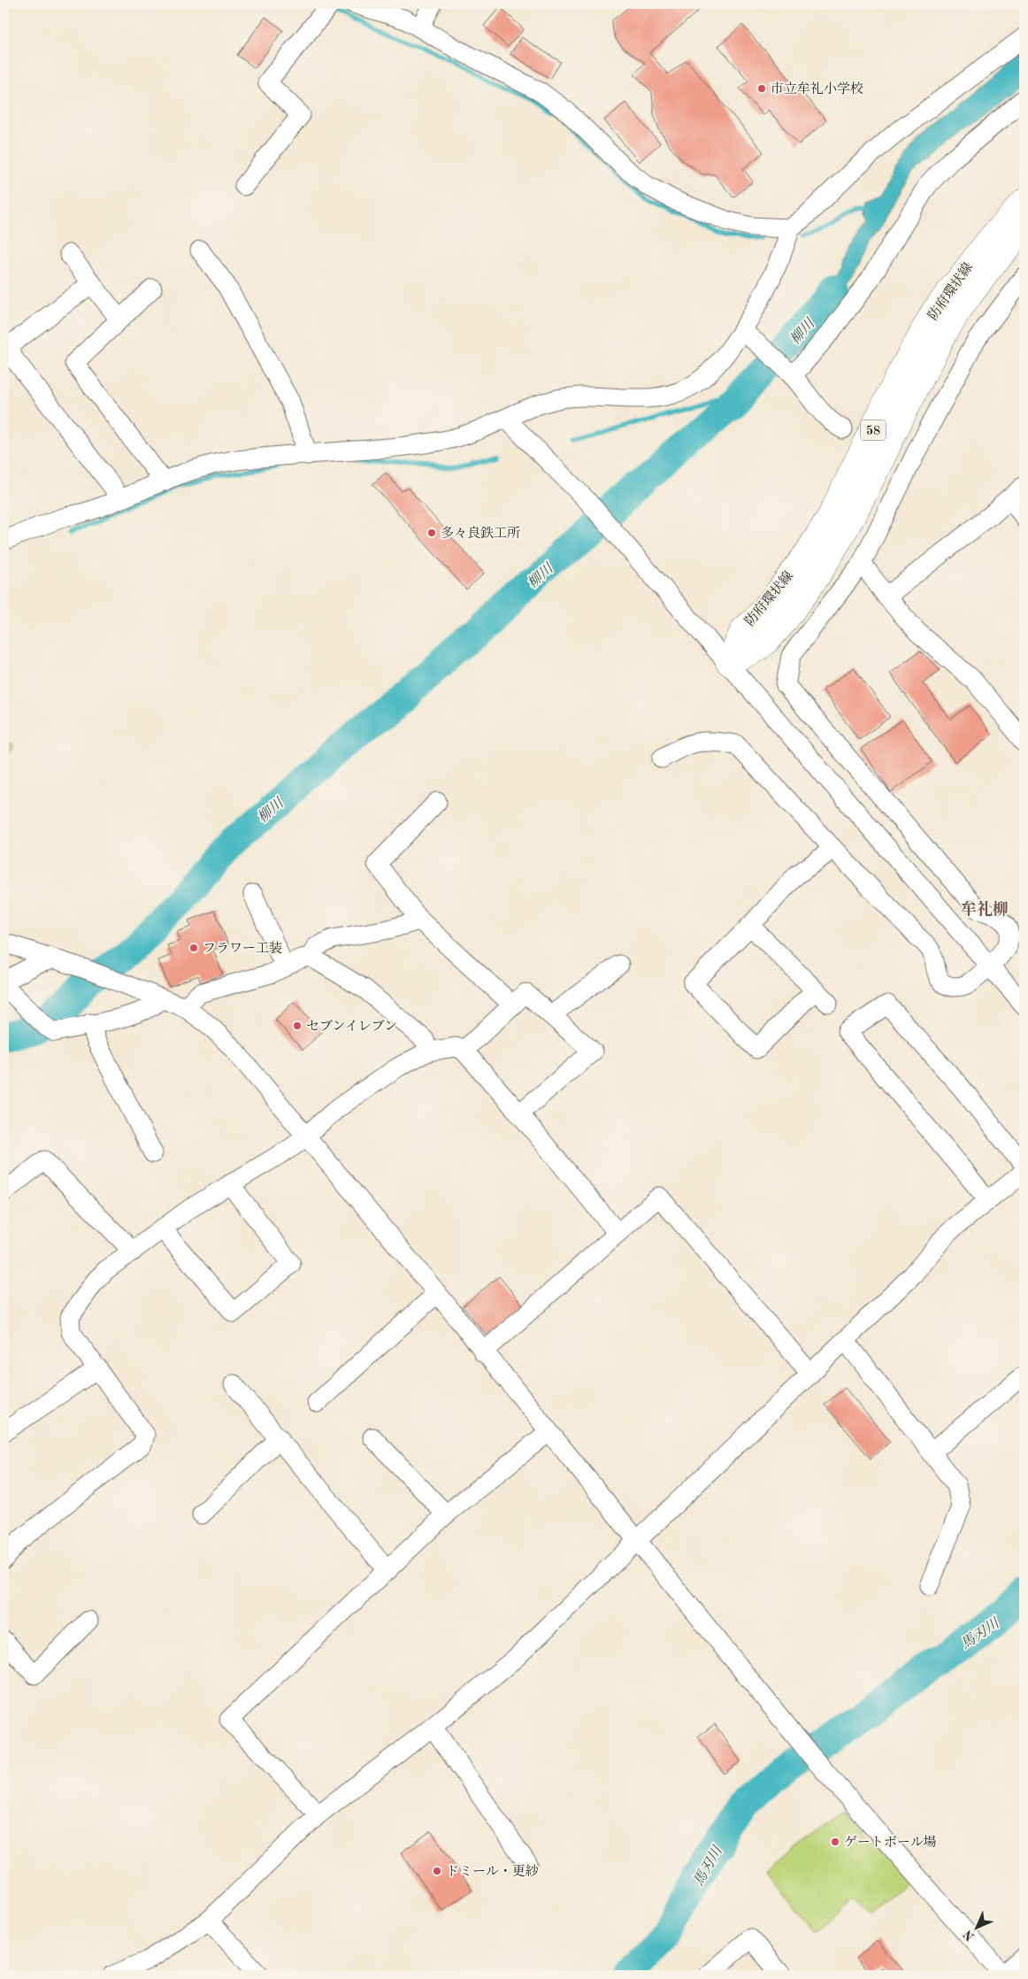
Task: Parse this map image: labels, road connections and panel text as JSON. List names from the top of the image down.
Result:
{
  "streets": {
    "main road": ["防府環状線", "58"]
  },
  "districts": ["牟礼柳"],
  "water": ["柳川", "馬刃川"],
  "places": [
    "市立牟礼小学校",
    "多々良鉄工所",
    "フラワー工装",
    "セブンイレブン",
    "ゲートボール場",
    "ドミール・更紗"
  ],
  "north": "bottom left"
}
